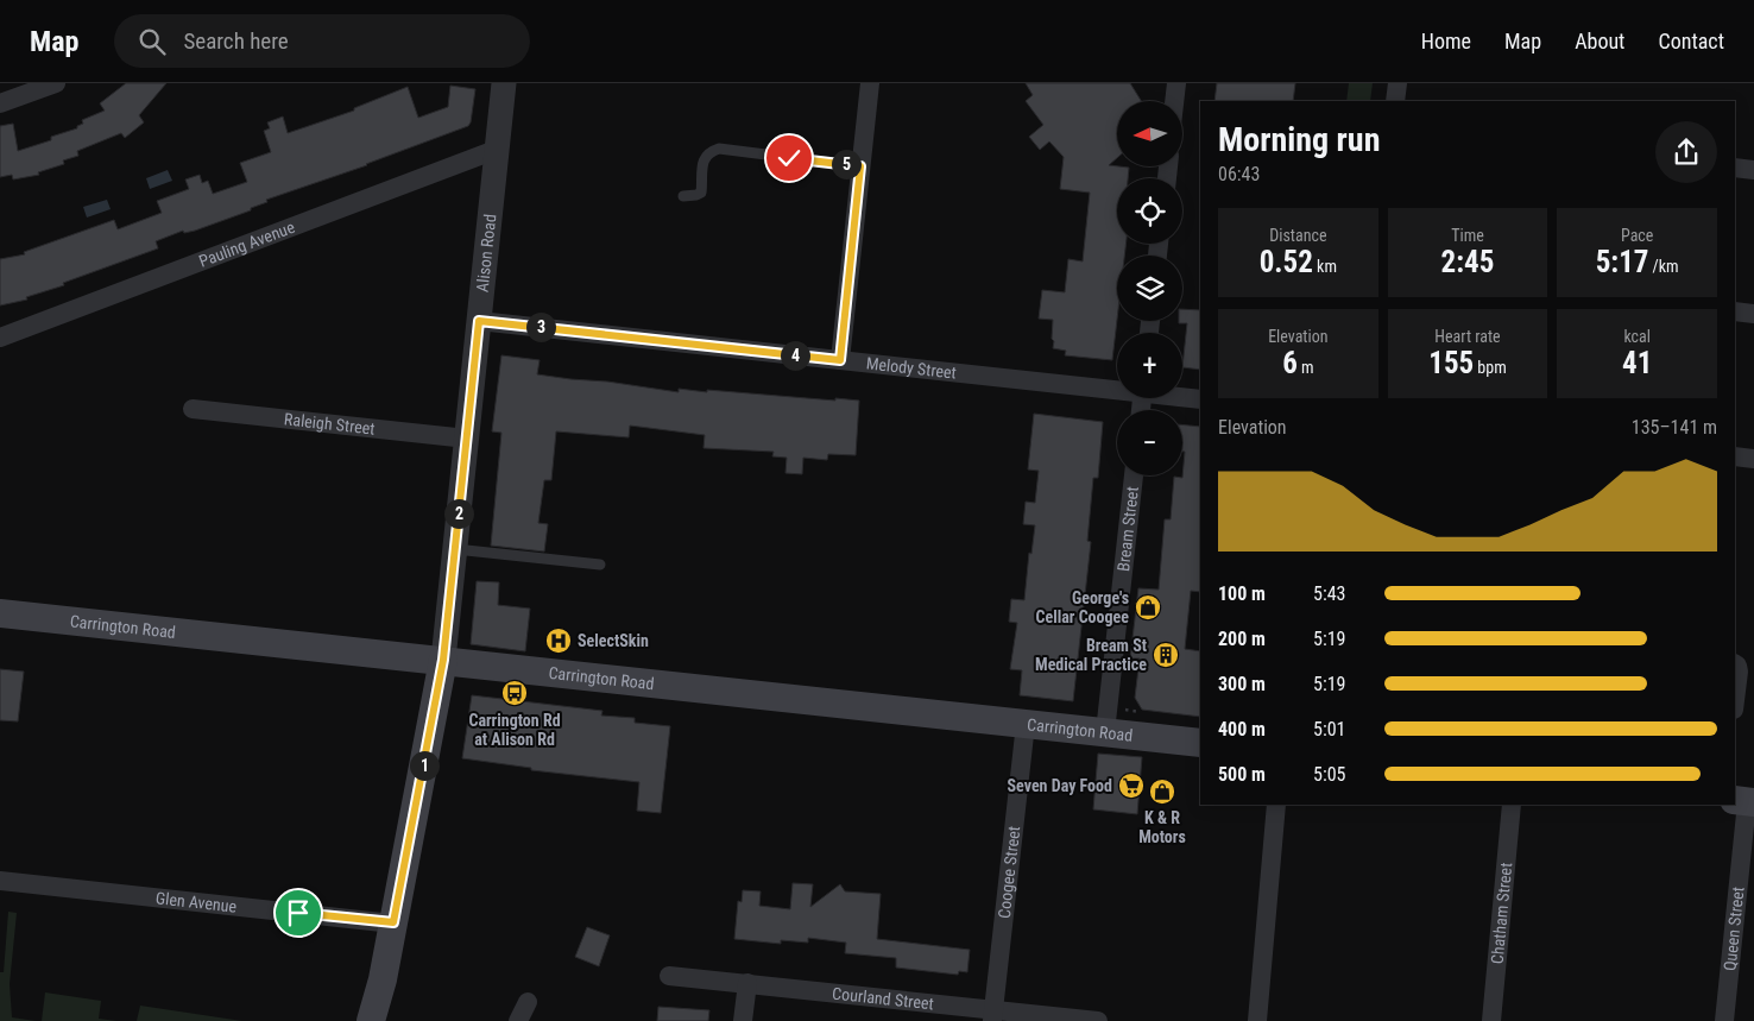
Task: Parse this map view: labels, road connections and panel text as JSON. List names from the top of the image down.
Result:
{
  "streets": {
    "main road": ["Alison Road", "Carrington Road"],
    "street": [
      "Pauling Avenue",
      "Melody Street",
      "Raleigh Street",
      "Bream Street",
      "Coogee Street",
      "Glen Avenue",
      "Chatham Street",
      "Queen Street",
      "Courland Street"
    ]
  },
  "crossings": [
    ["Pauling Avenue", "Alison Road"],
    ["Alison Road", "Melody Street"],
    ["Alison Road", "Raleigh Street"],
    ["Alison Road", "Carrington Road"],
    ["Alison Road", "Glen Avenue"],
    ["Bream Street", "Carrington Road"],
    ["Carrington Road", "Coogee Street"],
    ["Coogee Street", "Courland Street"]
  ],
  "places": {
    "shop": ["George's Cellar Coogee", "K & R Motors"],
    "hospital": ["SelectSkin"],
    "building": ["Bream St Medical Practice"],
    "bus stop": ["Carrington Rd at Alison Rd"],
    "supermarket": ["Seven Day Food"]
  },
  "north": "left",
  "page": {
    "header": "Map",
    "search": "Search here",
    "nav": [
      "Home",
      "Map",
      "About",
      "Contact"
    ],
    "map_buttons": ["+", "−"],
    "heading": ["Morning run", "06:43"],
    "pins": [
      "5",
      "3",
      "4",
      "2",
      "1"
    ],
    "stats": [
      ["Distance", "0.52 km"],
      ["Time", "2:45"],
      ["Pace", "5:17 /km"],
      ["Elevation", "6 m"],
      ["Heart rate", "155 bpm"],
      ["kcal", "41"]
    ],
    "chart": ["Elevation", "135–141 m"],
    "list": [
      {
        "name": "100 m",
        "note": "5:43"
      },
      {
        "name": "200 m",
        "note": "5:19"
      },
      {
        "name": "300 m",
        "note": "5:19"
      },
      {
        "name": "400 m",
        "note": "5:01"
      },
      {
        "name": "500 m",
        "note": "5:05"
      }
    ]
  }
}
